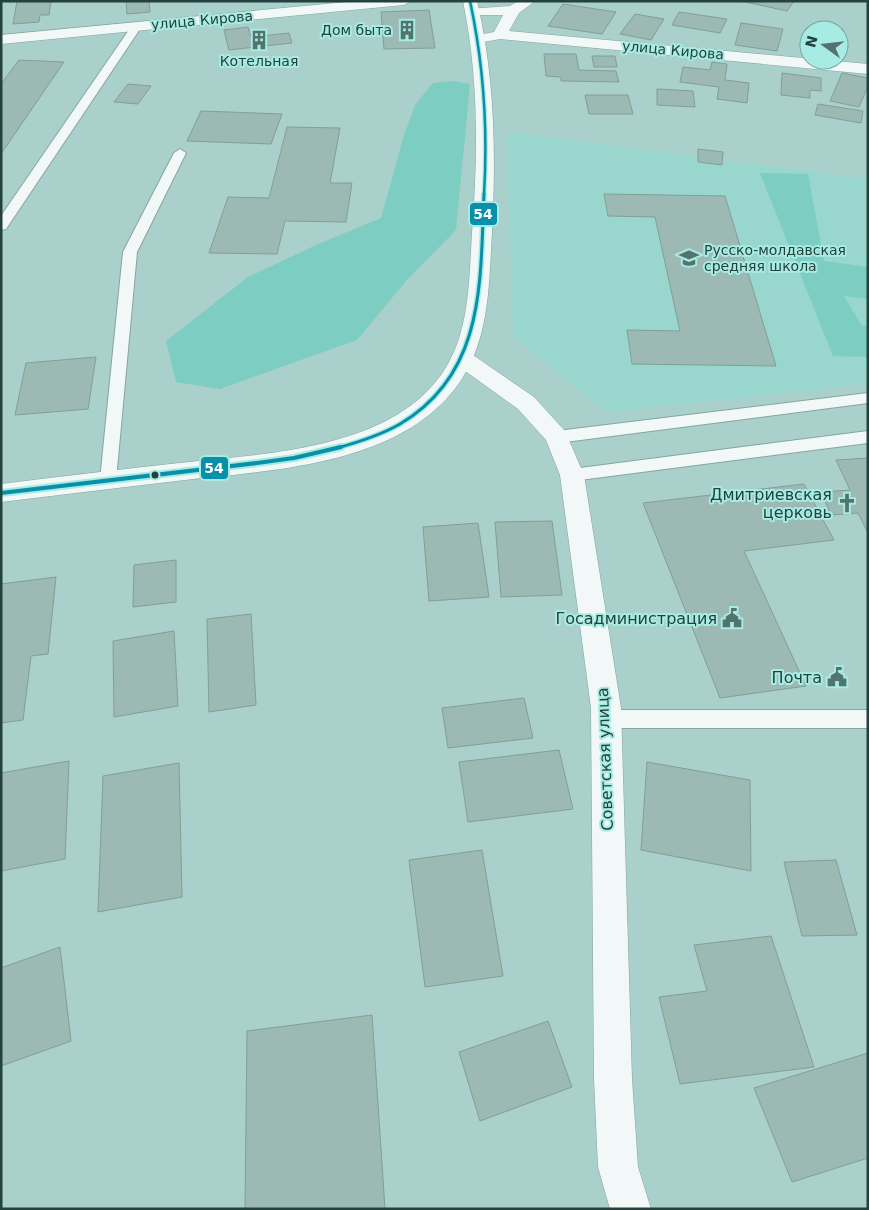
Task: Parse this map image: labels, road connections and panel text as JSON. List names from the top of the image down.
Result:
{
  "streets": {
    "street": ["улица Кирова", "Советская улица"]
  },
  "places": {
    "building": ["Дом быта", "Котельная"],
    "school or university": ["Русско-молдавская средняя школа"],
    "church": ["Дмитриевская церковь"],
    "public building": ["Госадминистрация", "Почта"]
  },
  "lines": ["transit line 54"],
  "north": "left"
}
